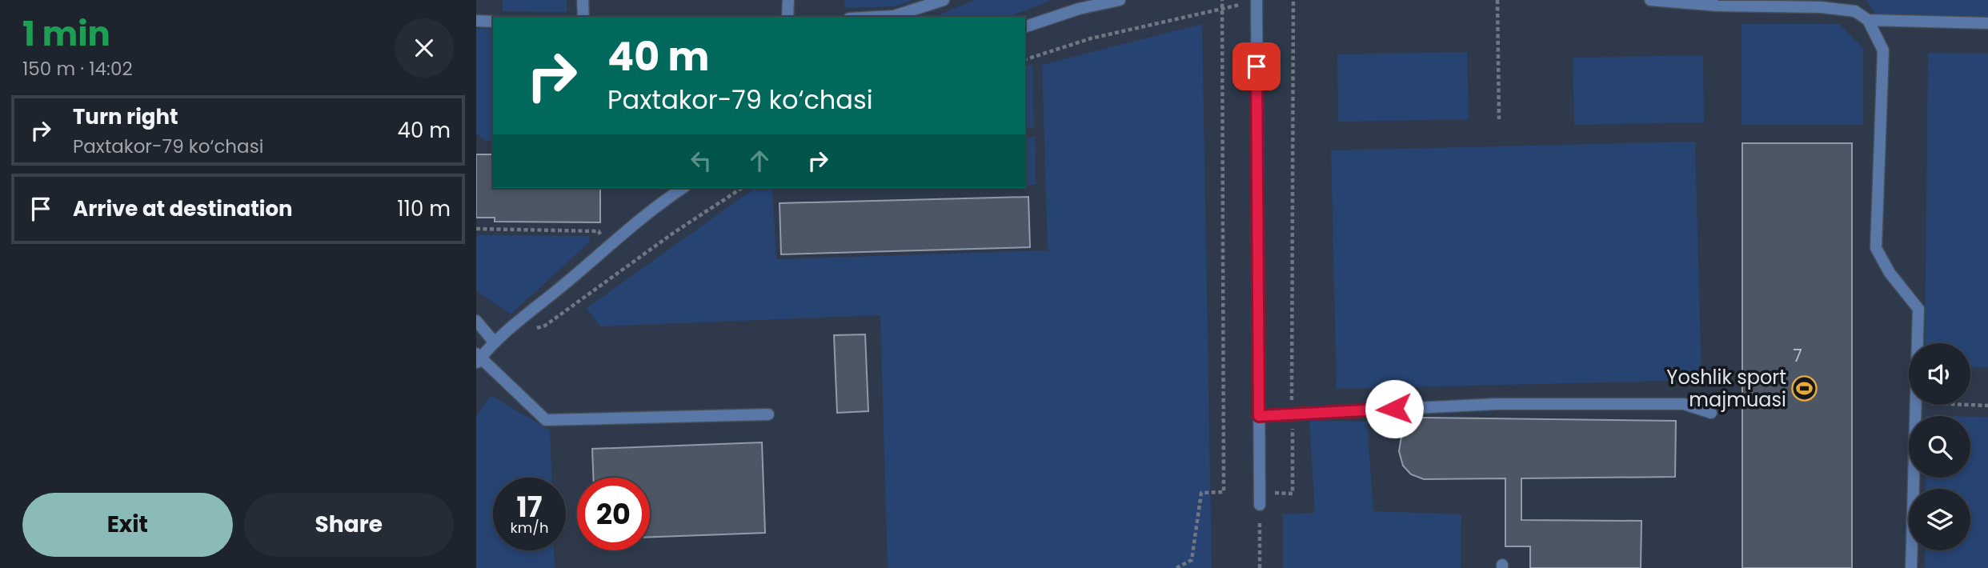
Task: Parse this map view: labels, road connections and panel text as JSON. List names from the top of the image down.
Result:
{
  "places": {
    "sports": ["Yoshlik sport majmuasi"]
  },
  "house_numbers": ["7"],
  "page": {
    "heading": ["1 min", "150 m · 14:02"],
    "turn": ["40 m", "Paxtakor-79 ko‘chasi"],
    "list": [
      {
        "name": "Turn right",
        "note": "Paxtakor-79 ko‘chasi",
        "value": "40 m"
      },
      {
        "name": "Arrive at destination",
        "value": "110 m"
      }
    ],
    "speed": "17 km/h",
    "limit": "20",
    "buttons": ["Exit", "Share"]
  }
}
